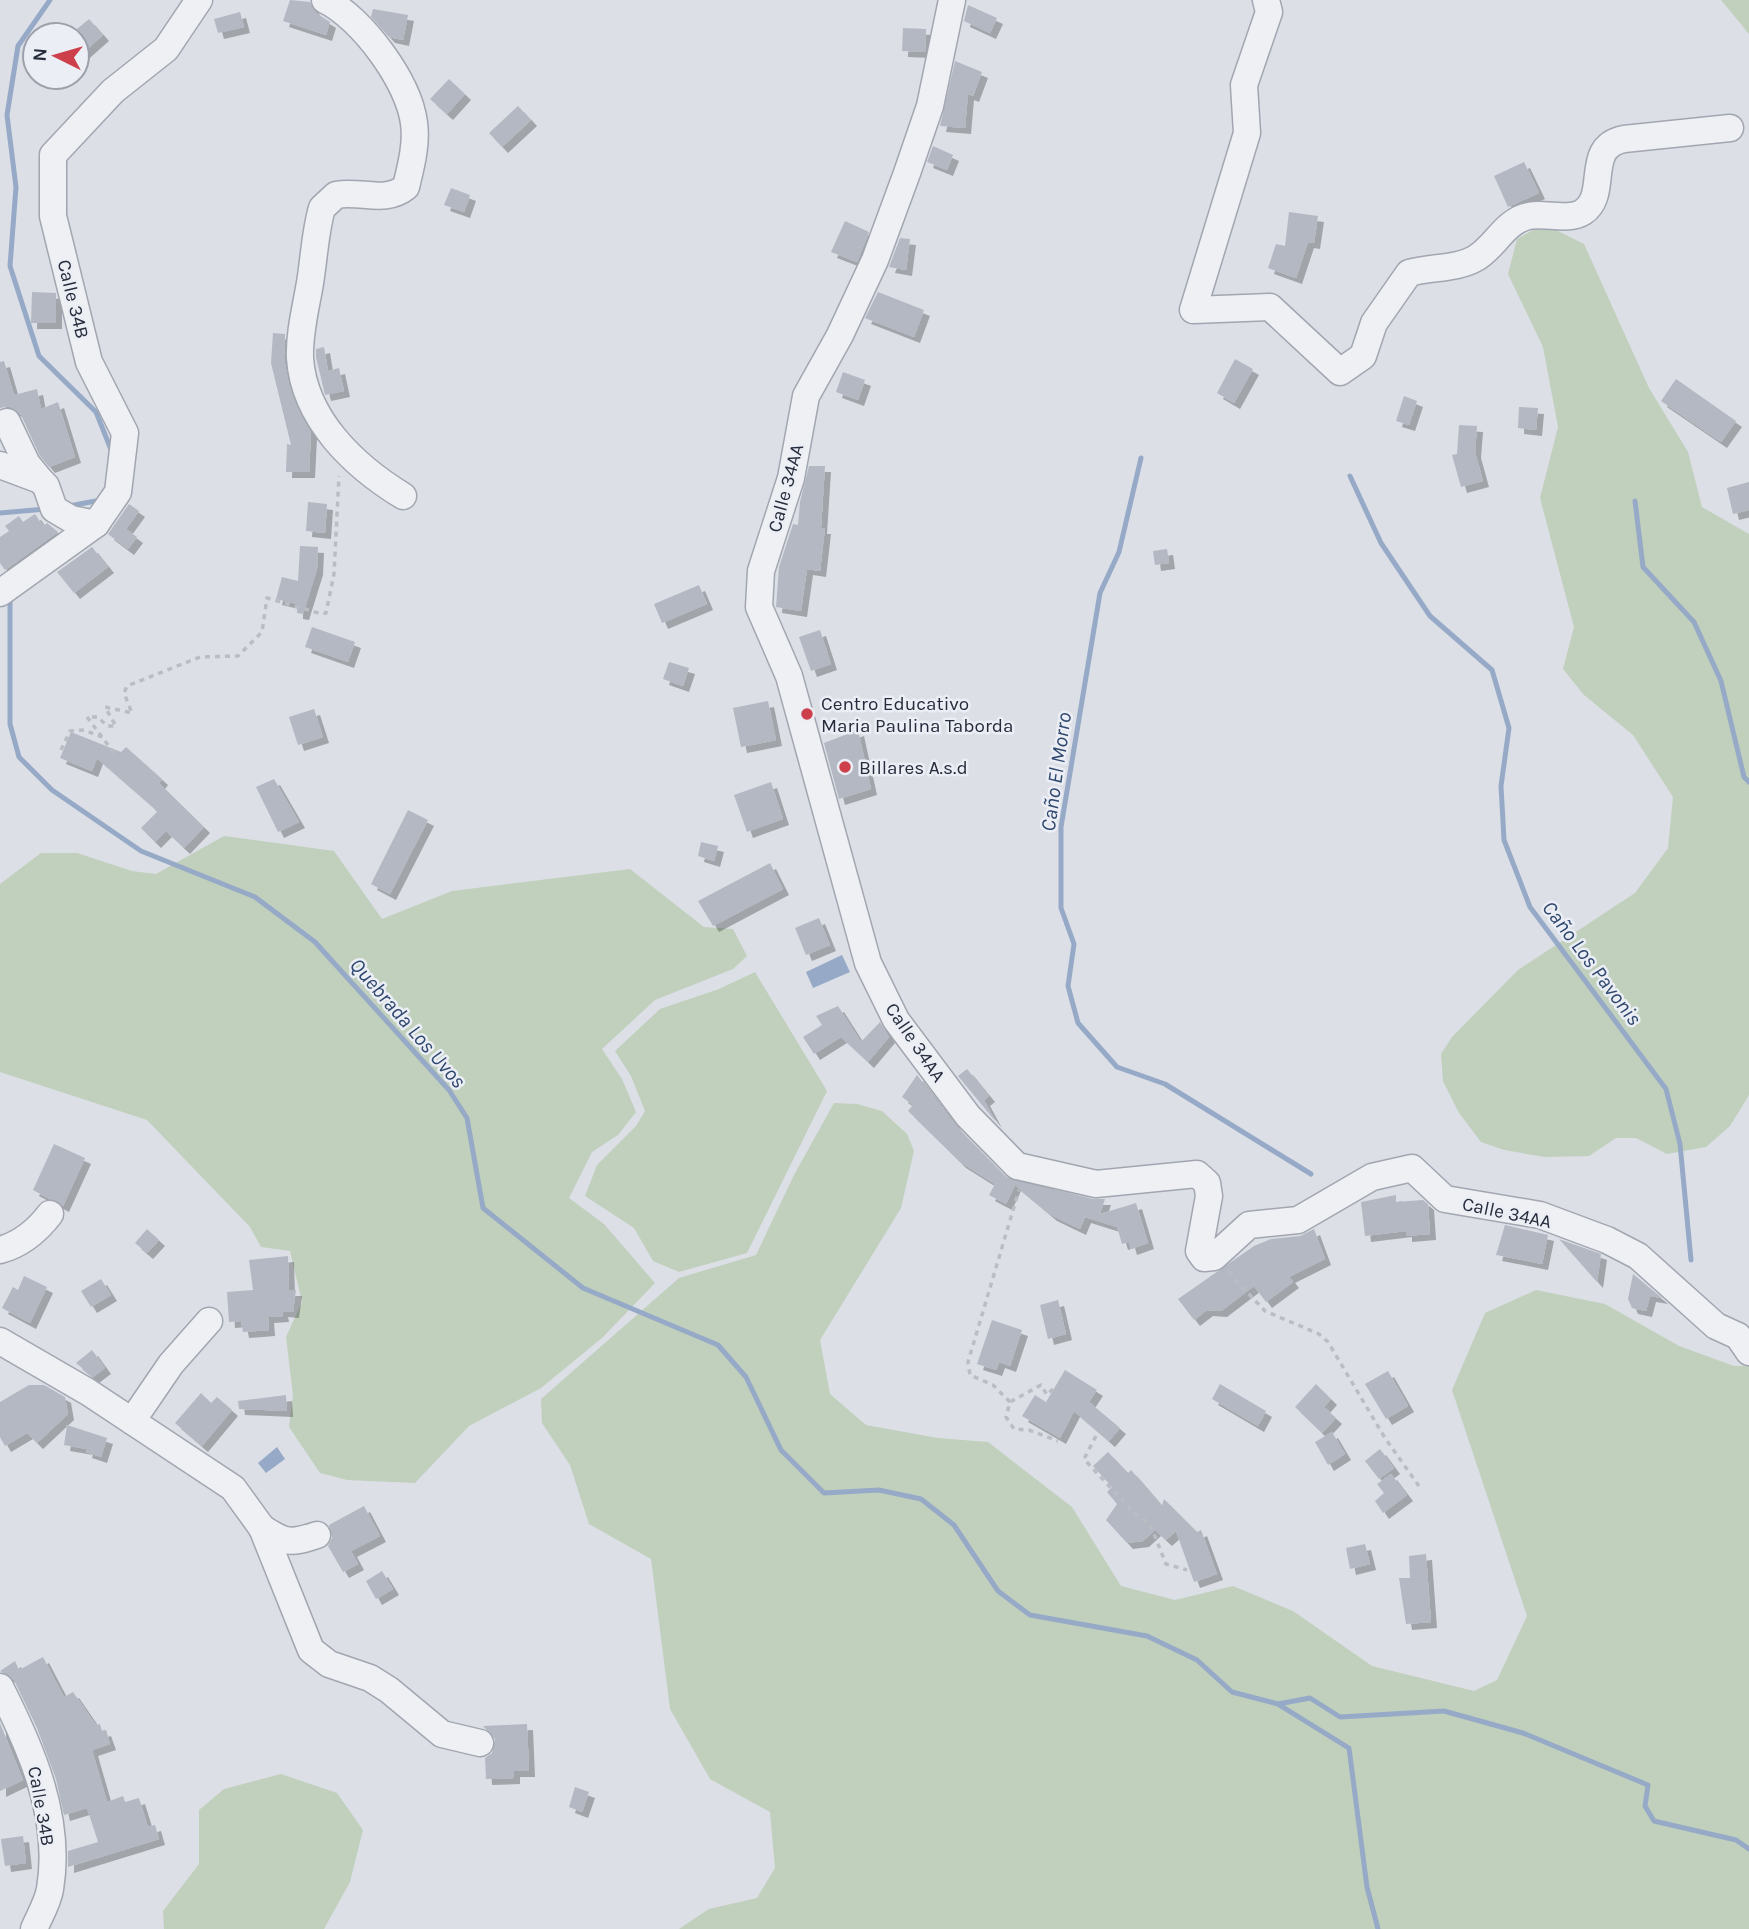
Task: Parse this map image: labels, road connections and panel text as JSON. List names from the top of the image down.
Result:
{
  "streets": {
    "street": ["Calle 34B", "Calle 34AA"]
  },
  "water": ["Caño El Morro", "Caño Los Pavonis", "Quebrada Los Uvos"],
  "places": ["Centro Educativo Maria Paulina Taborda", "Billares A.s.d"],
  "north": "left"
}
